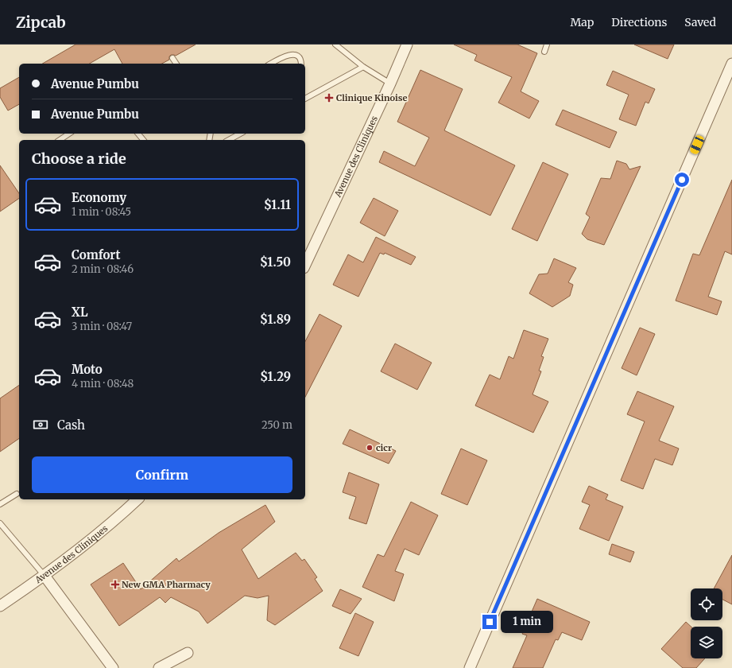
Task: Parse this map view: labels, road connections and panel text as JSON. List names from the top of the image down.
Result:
{
  "streets": {
    "street": ["Avenue des Cliniques"]
  },
  "places": {
    "health": ["Clinique Kinoise", "New GMA Pharmacy"],
    "other": ["cicr"]
  },
  "page": {
    "header": "Zipcab",
    "nav": ["Map", "Directions", "Saved"],
    "banner": ["Avenue Pumbu", "Avenue Pumbu"],
    "heading": "Choose a ride",
    "list": [
      {
        "name": "Economy",
        "note": "1 min · 08:45",
        "value": "$1.11"
      },
      {
        "name": "Comfort",
        "note": "2 min · 08:46",
        "value": "$1.50"
      },
      {
        "name": "XL",
        "note": "3 min · 08:47",
        "value": "$1.89"
      },
      {
        "name": "Moto",
        "note": "4 min · 08:48",
        "value": "$1.29"
      }
    ],
    "pay": ["Cash", "250 m"],
    "buttons": "Confirm",
    "bubble": "1 min"
  }
}
